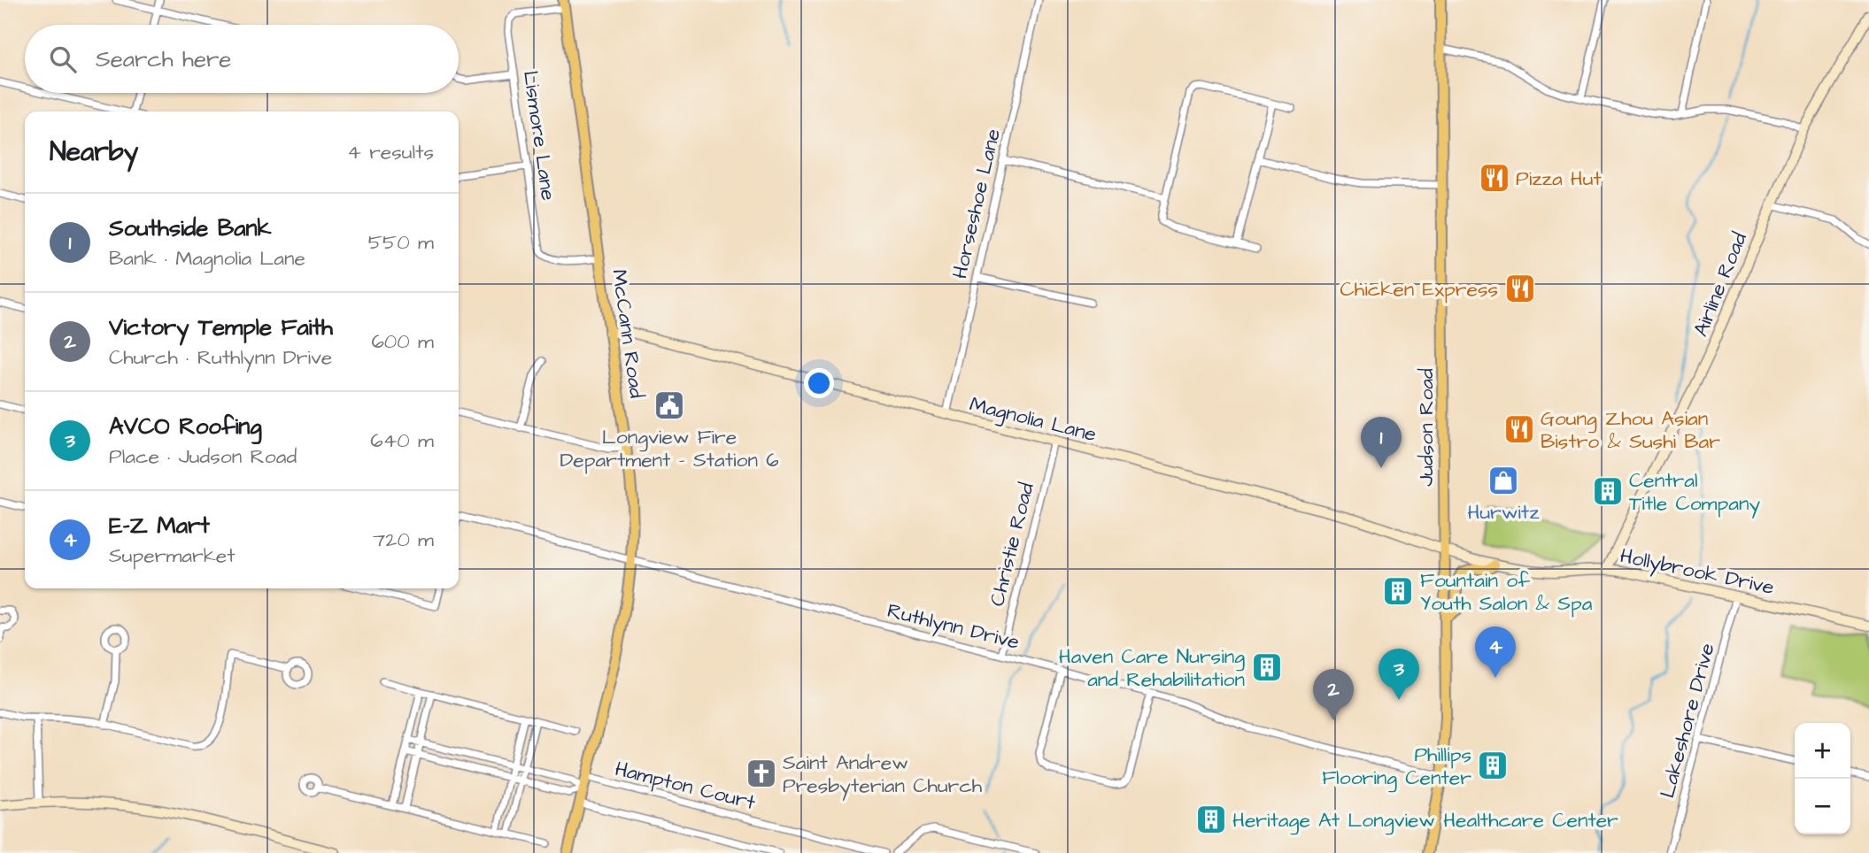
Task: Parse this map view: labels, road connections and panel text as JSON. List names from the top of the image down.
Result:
{
  "streets": {
    "main road": [
      "Airline Road",
      "McCann Road",
      "Magnolia Lane",
      "Judson Road",
      "Hollybrook Drive"
    ],
    "street": [
      "Lismore Lane",
      "Horseshoe Lane",
      "Christie Road",
      "Ruthlynn Drive",
      "Lakeshore Drive",
      "Hampton Court"
    ]
  },
  "crossings": [
    ["Lismore Lane", "McCann Road"],
    ["Horseshoe Lane", "Magnolia Lane"],
    ["Airline Road", "Hollybrook Drive"],
    ["McCann Road", "Magnolia Lane"],
    ["McCann Road", "Ruthlynn Drive"],
    ["McCann Road", "Hampton Court"],
    ["Magnolia Lane", "Judson Road"],
    ["Magnolia Lane", "Christie Road"],
    ["Magnolia Lane", "Hollybrook Drive"],
    ["Judson Road", "Hollybrook Drive"],
    ["Judson Road", "Ruthlynn Drive"],
    ["Christie Road", "Ruthlynn Drive"],
    ["Hollybrook Drive", "Lakeshore Drive"]
  ],
  "places": {
    "restaurant": ["Pizza Hut", "Chicken Express", "Goung Zhou Asian Bistro & Sushi Bar"],
    "public building": ["Longview Fire Department - Station 6"],
    "shop": ["Hurwitz"],
    "building": [
      "Central Title Company",
      "Fountain of Youth Salon & Spa",
      "Haven Care Nursing and Rehabilitation",
      "Phillips Flooring Center",
      "Heritage At Longview Healthcare Center"
    ],
    "church": ["Saint Andrew Presbyterian Church"]
  },
  "page": {
    "search": "Search here",
    "heading": ["Nearby", "4 results"],
    "list": [
      {
        "mark": "1",
        "name": "Southside Bank",
        "note": "Bank · Magnolia Lane",
        "value": "550 m"
      },
      {
        "mark": "2",
        "name": "Victory Temple Faith",
        "note": "Church · Ruthlynn Drive",
        "value": "600 m"
      },
      {
        "mark": "3",
        "name": "AVCO Roofing",
        "note": "Place · Judson Road",
        "value": "640 m"
      },
      {
        "mark": "4",
        "name": "E-Z Mart",
        "note": "Supermarket",
        "value": "720 m"
      }
    ],
    "pins": [
      "1",
      "4",
      "3",
      "2"
    ],
    "map_buttons": ["+", "−"]
  }
}
